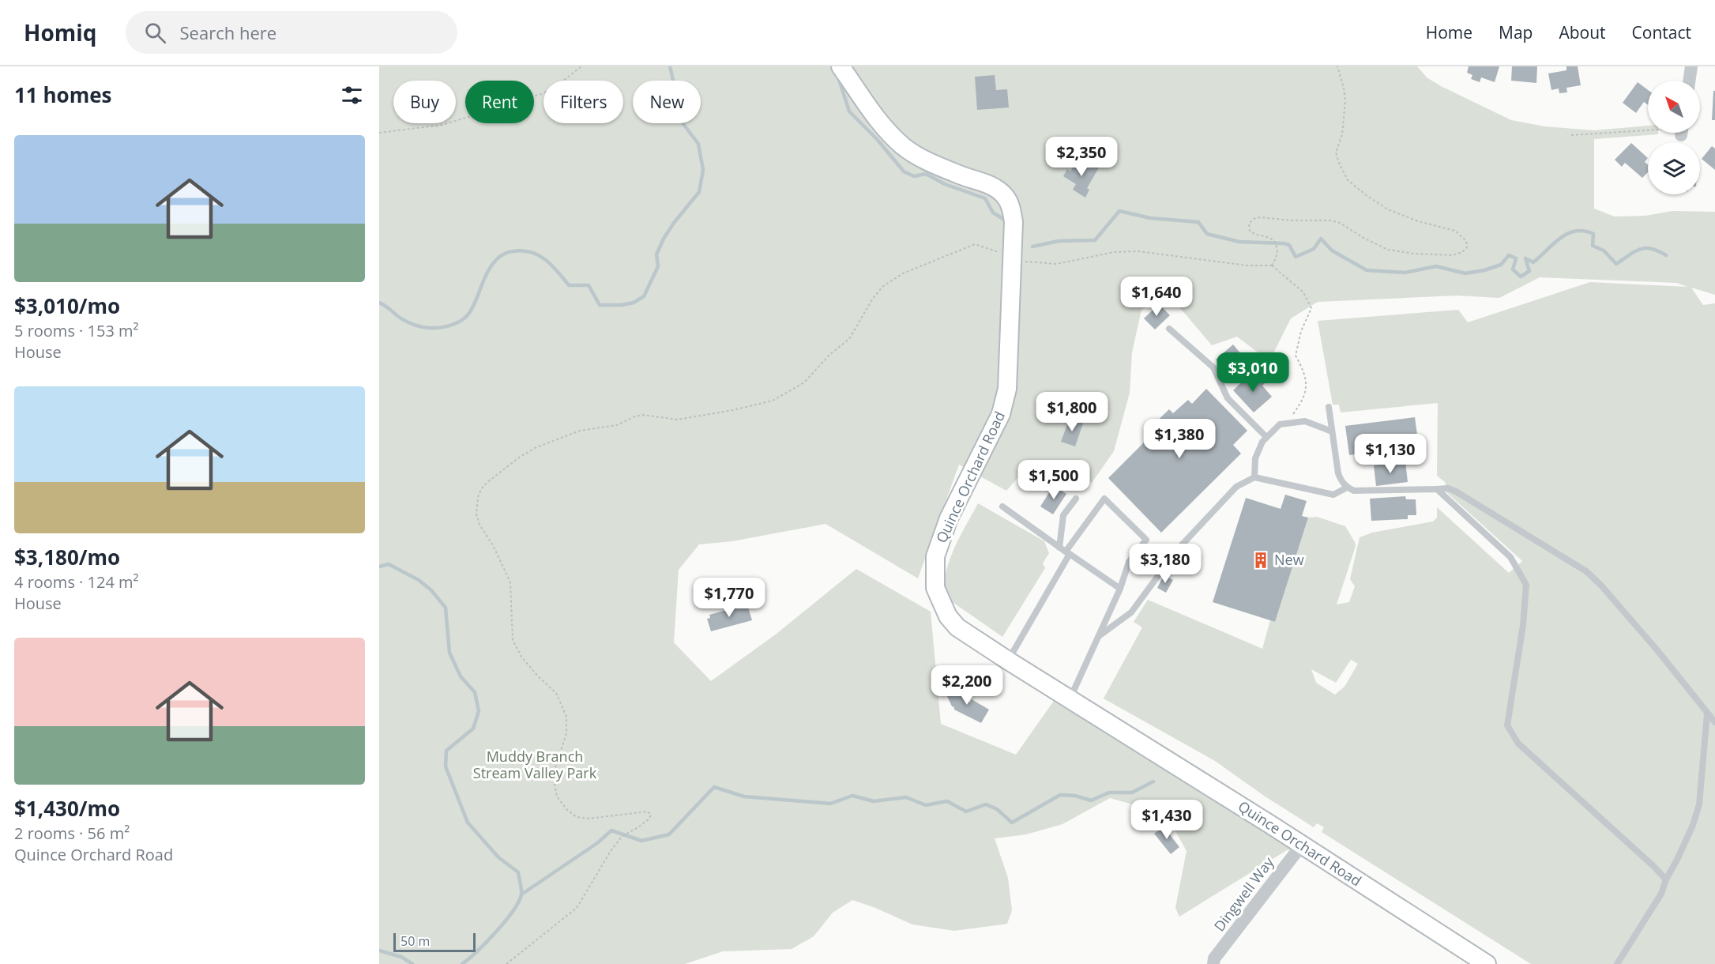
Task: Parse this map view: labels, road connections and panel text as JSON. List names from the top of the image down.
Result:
{
  "streets": {
    "street": ["Quince Orchard Road", "Dingwell Way"]
  },
  "crossings": [
    ["Quince Orchard Road", "Dingwell Way"]
  ],
  "parks": ["Muddy Branch Stream Valley Park"],
  "places": {
    "building": ["New"]
  },
  "scale_bar": "50 m",
  "north": "top left",
  "page": {
    "header": "Homiq",
    "search": "Search here",
    "nav": [
      "Home",
      "Map",
      "About",
      "Contact"
    ],
    "heading": "11 homes",
    "chip": [
      "Buy",
      "Rent",
      "Filters",
      "New"
    ],
    "list": [
      {
        "name": "$3,010/mo",
        "note": "5 rooms · 153 m² · House"
      },
      {
        "name": "$3,180/mo",
        "note": "4 rooms · 124 m² · House"
      },
      {
        "name": "$1,430/mo",
        "note": "2 rooms · 56 m² · Quince Orchard Road"
      }
    ],
    "price": [
      "$2,350",
      "$1,640",
      "$3,010",
      "$1,800",
      "$1,380",
      "$1,130",
      "$1,500",
      "$3,180",
      "$1,770",
      "$2,200",
      "$1,430"
    ],
    "scale": "50 m"
  }
}
